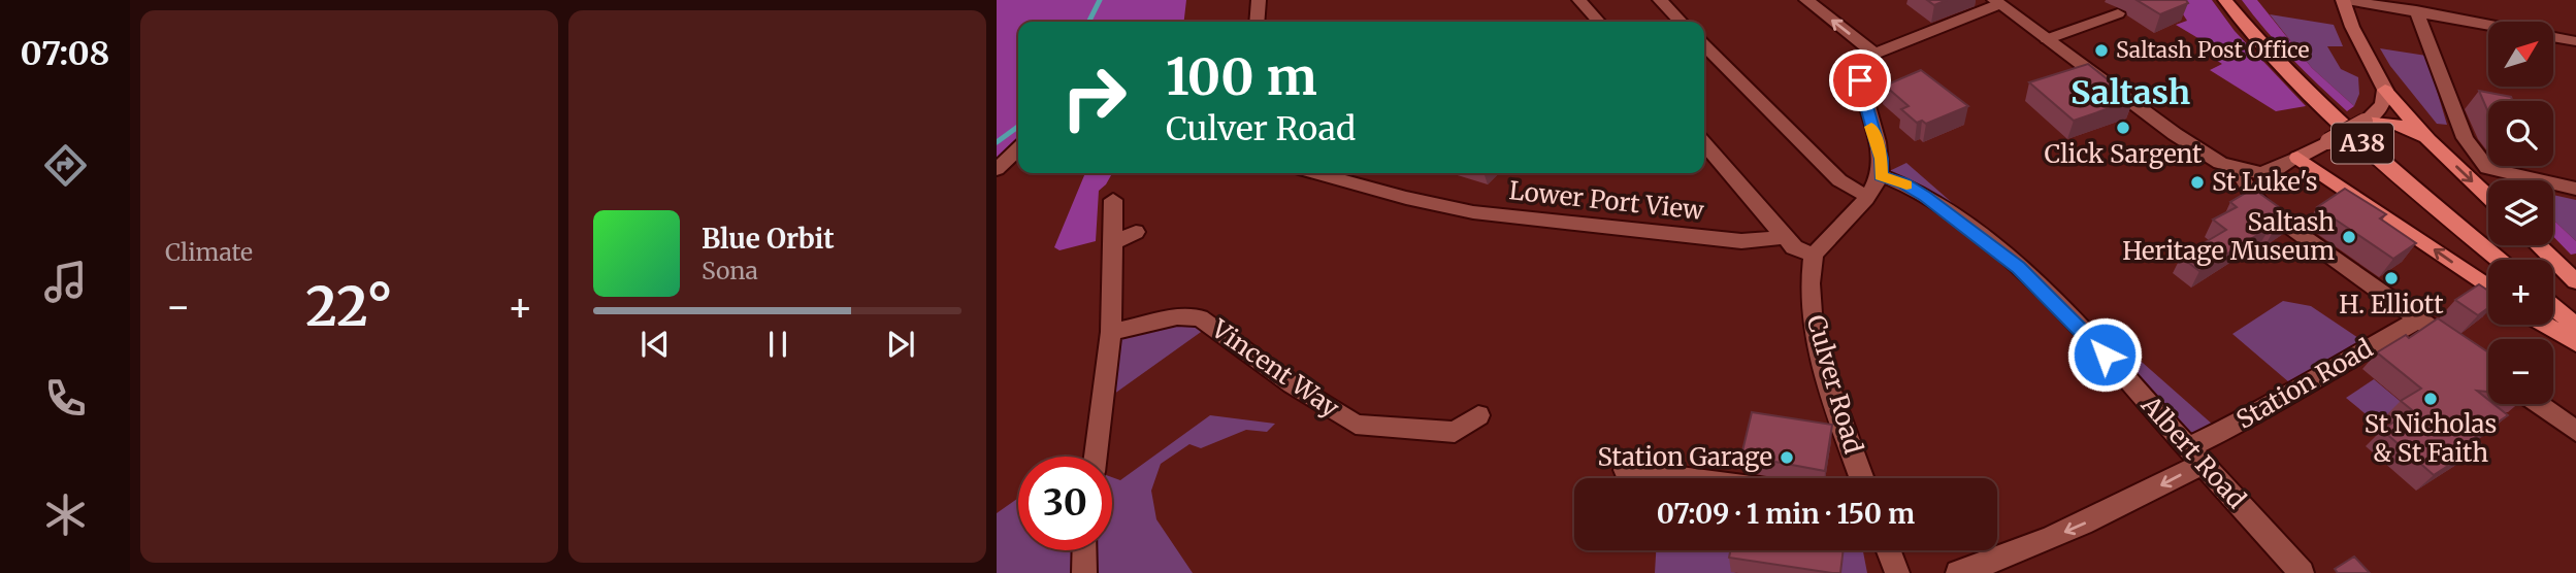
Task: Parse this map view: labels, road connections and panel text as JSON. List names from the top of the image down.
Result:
{
  "streets": {
    "highway": ["A38"],
    "street": [
      "Lower Port View",
      "Vincent Way",
      "Culver Road",
      "Station Road",
      "Albert Road"
    ]
  },
  "crossings": [
    ["Station Road", "Albert Road"]
  ],
  "one_way": ["Station Road"],
  "districts": ["Saltash"],
  "places": [
    "Saltash Post Office",
    "Click Sargent",
    "St Luke's",
    "Saltash Heritage Museum",
    "H. Elliott",
    "St Nicholas & St Faith",
    "Station Garage"
  ],
  "north": "top right",
  "page": {
    "tabs": "07:08",
    "tile": "Climate",
    "map_buttons": ["+", "−"],
    "turn": ["100 m", "Culver Road"],
    "song": ["Blue Orbit", "Sona"],
    "heat": ["−", "22°", "+"],
    "limit": "30",
    "trip": "07:09 · 1 min · 150 m"
  }
}
